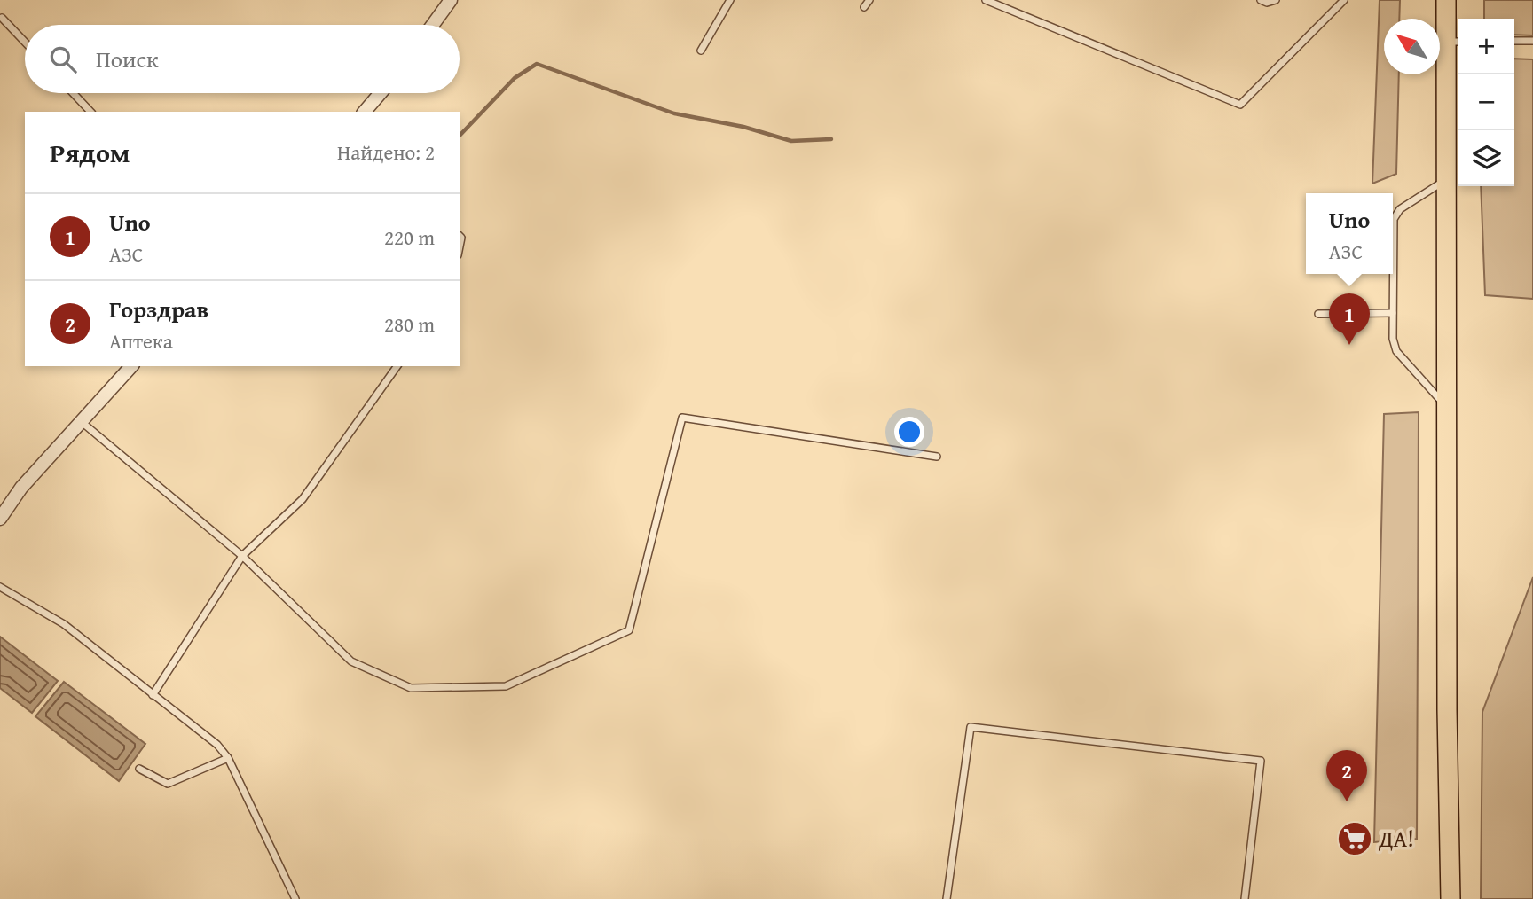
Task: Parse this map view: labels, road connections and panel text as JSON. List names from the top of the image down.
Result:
{
  "places": {
    "supermarket": ["ДА!"]
  },
  "north": "top left",
  "page": {
    "map_buttons": ["+", "−"],
    "search": "Поиск",
    "heading": ["Рядом", "Найдено: 2"],
    "list": [
      {
        "mark": "1",
        "name": "Uno",
        "note": "АЗС",
        "value": "220 m"
      },
      {
        "mark": "2",
        "name": "Горздрав",
        "note": "Аптека",
        "value": "280 m"
      }
    ],
    "popup": ["Uno", "АЗС"],
    "pins": ["1", "2"]
  }
}
